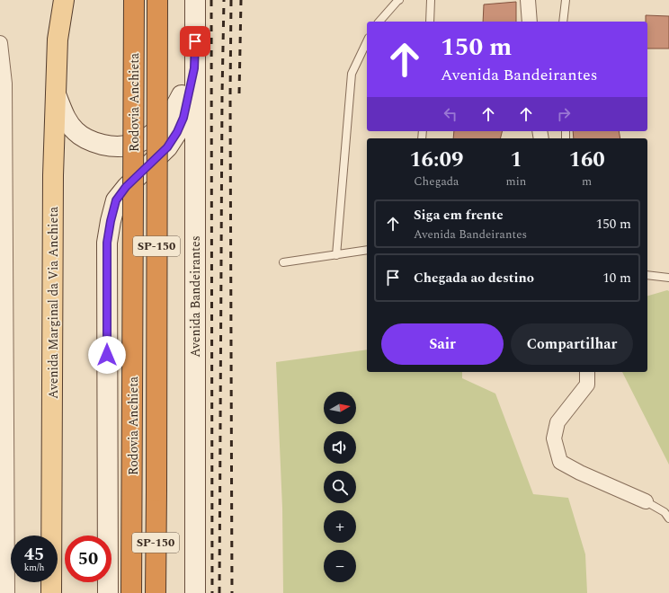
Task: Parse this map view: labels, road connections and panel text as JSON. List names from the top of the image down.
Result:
{
  "streets": {
    "highway": ["Rodovia Anchieta", "SP-150"],
    "main road": ["Avenida Bandeirantes", "Avenida Marginal da Via Anchieta"]
  },
  "north": "right",
  "page": {
    "turn": ["150 m", "Avenida Bandeirantes"],
    "eta": [
      "16:09",
      "Chegada",
      "1",
      "min",
      "160",
      "m"
    ],
    "list": [
      {
        "name": "Siga em frente",
        "note": "Avenida Bandeirantes",
        "value": "150 m"
      },
      {
        "name": "Chegada ao destino",
        "value": "10 m"
      }
    ],
    "buttons": ["Sair", "Compartilhar"],
    "map_buttons": ["+", "−"],
    "speed": "45 km/h",
    "limit": "50"
  }
}
